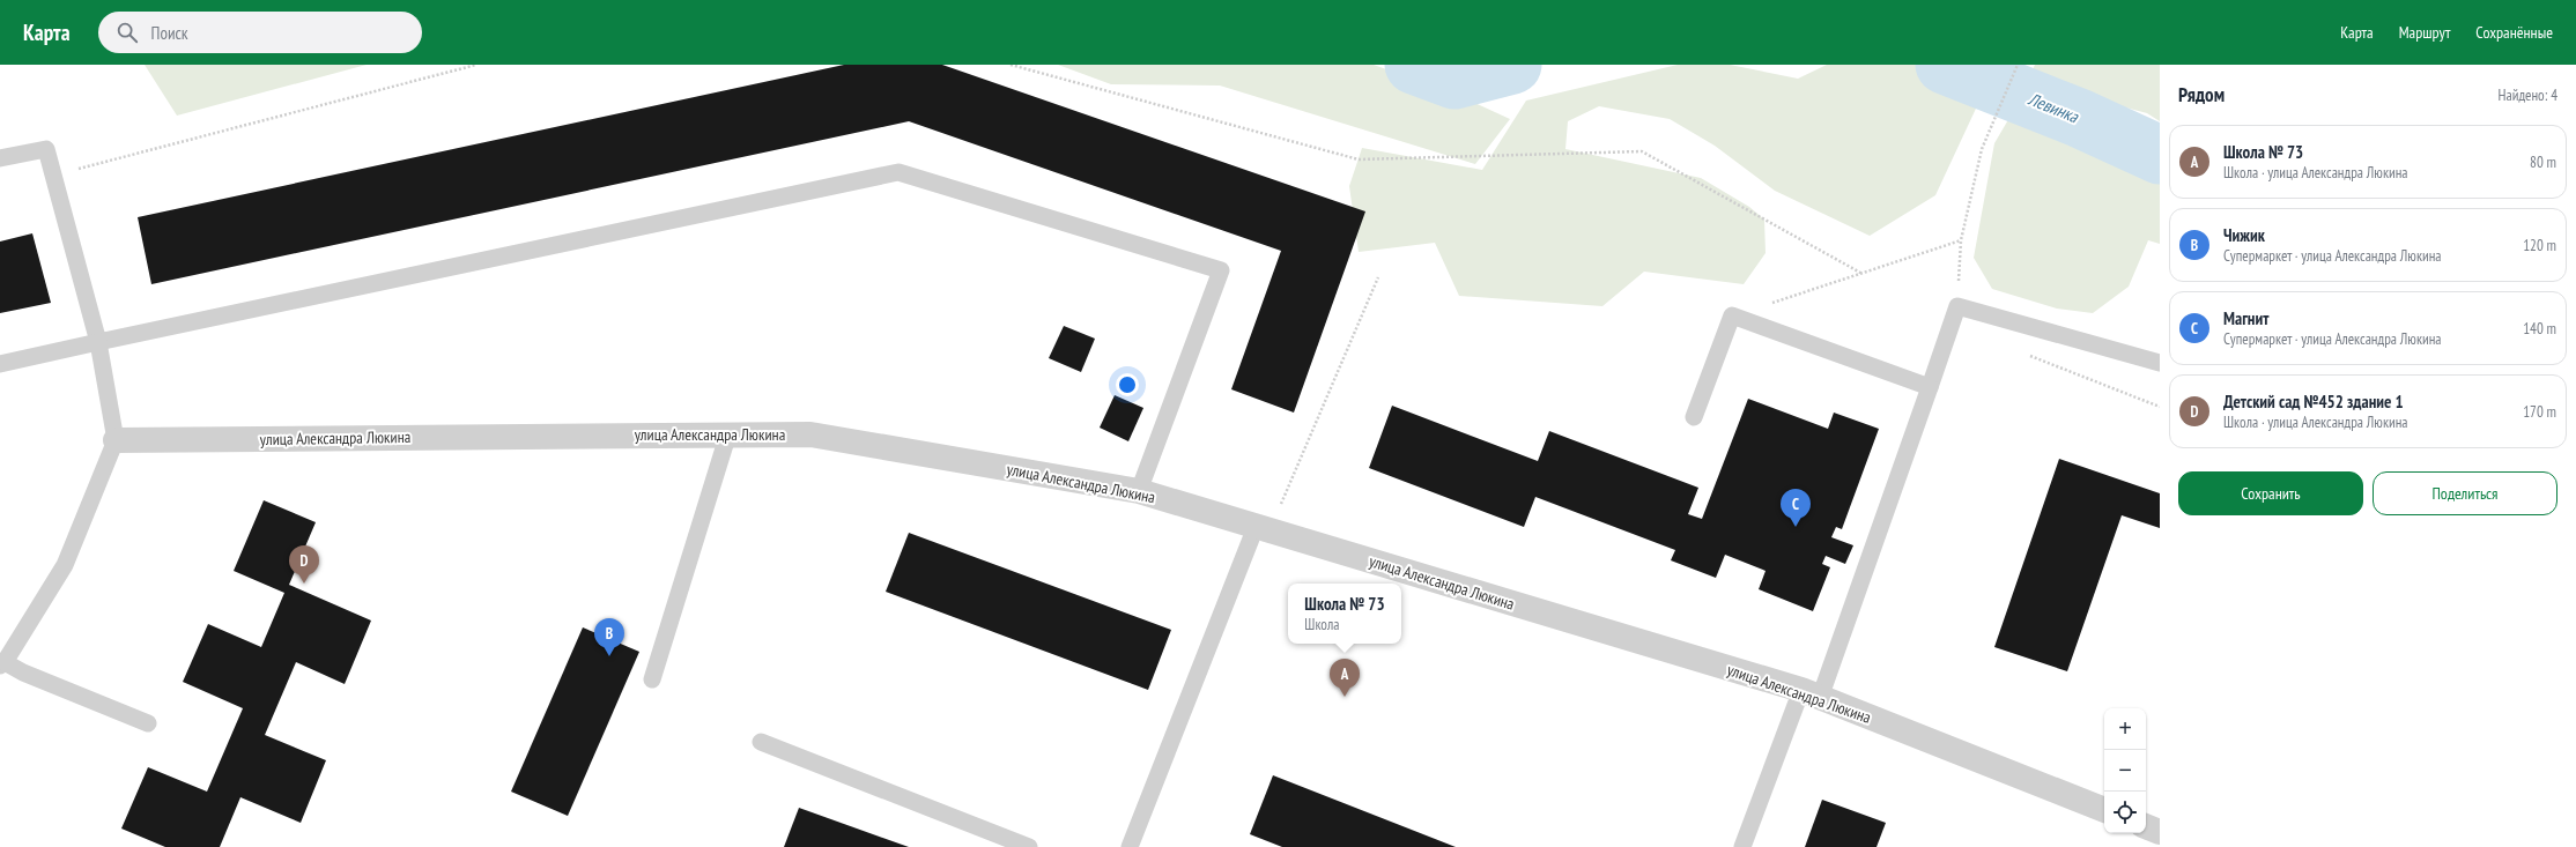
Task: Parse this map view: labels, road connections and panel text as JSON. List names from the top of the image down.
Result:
{
  "streets": {
    "street": ["улица Александра Люкина"]
  },
  "water": ["Левинка"],
  "page": {
    "header": "Карта",
    "search": "Поиск",
    "nav": ["Карта", "Маршрут", "Сохранённые"],
    "heading": ["Рядом", "Найдено: 4"],
    "list": [
      {
        "mark": "A",
        "name": "Школа № 73",
        "note": "Школа · улица Александра Люкина",
        "value": "80 m"
      },
      {
        "mark": "B",
        "name": "Чижик",
        "note": "Супермаркет · улица Александра Люкина",
        "value": "120 m"
      },
      {
        "mark": "C",
        "name": "Магнит",
        "note": "Супермаркет · улица Александра Люкина",
        "value": "140 m"
      },
      {
        "mark": "D",
        "name": "Детский сад №452 здание 1",
        "note": "Школа · улица Александра Люкина",
        "value": "170 m"
      }
    ],
    "buttons": ["Сохранить", "Поделиться"],
    "pins": [
      "C",
      "D",
      "B",
      "A"
    ],
    "popup": ["Школа № 73", "Школа"],
    "map_buttons": ["+", "−"]
  }
}
